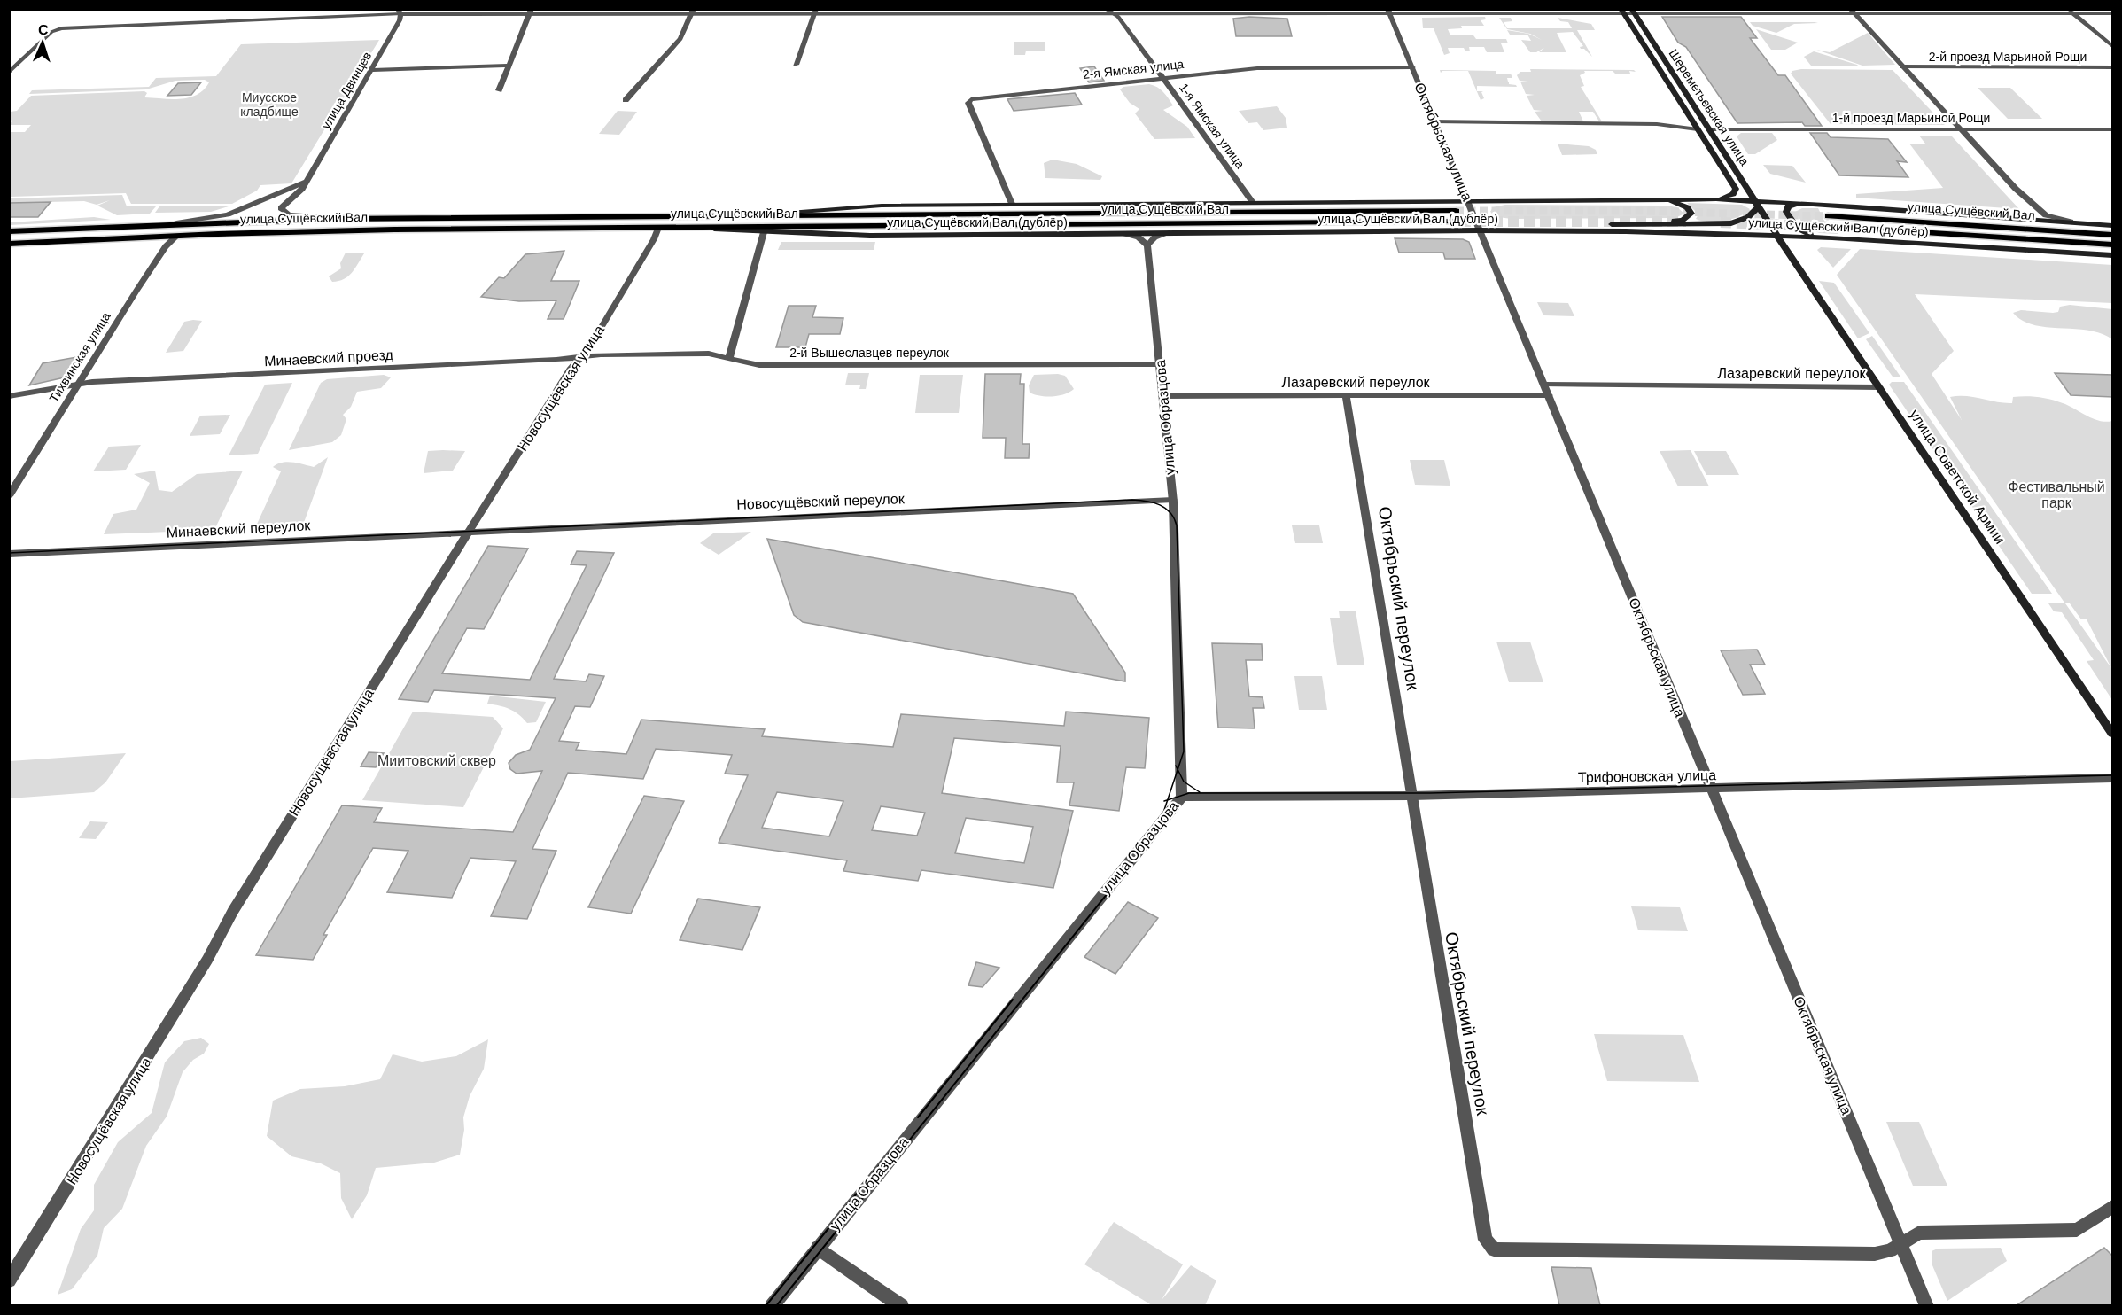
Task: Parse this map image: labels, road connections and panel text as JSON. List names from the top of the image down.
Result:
{
  "streets": {
    "main road": [
      "Шереметьевская улица",
      "улица Сущёвский Вал",
      "улица Сущёвский Вал (дублёр)",
      "улица Советской Армии"
    ],
    "street": [
      "2-й проезд Марьиной Рощи",
      "2-я Ямская улица",
      "улица Двинцев",
      "1-й проезд Марьиной Рощи",
      "1-я Ямская улица",
      "Октябрьская улица",
      "2-й Вышеславцев переулок",
      "Тихвинская улица",
      "Минаевский проезд",
      "Лазаревский переулок",
      "Новосущёвская улица",
      "улица Образцова",
      "Новосущёвский переулок",
      "Минаевский переулок",
      "Октябрьский переулок",
      "Трифоновская улица"
    ]
  },
  "crossings": [
    ["2-я Ямская улица", "1-я Ямская улица"],
    ["2-я Ямская улица", "Октябрьская улица"],
    ["2-я Ямская улица", "улица Сущёвский Вал (дублёр)"],
    ["улица Двинцев", "улица Сущёвский Вал"],
    ["Шереметьевская улица", "1-й проезд Марьиной Рощи"],
    ["Шереметьевская улица", "улица Сущёвский Вал (дублёр)"],
    ["Шереметьевская улица", "улица Советской Армии"],
    ["1-я Ямская улица", "улица Сущёвский Вал (дублёр)"],
    ["Октябрьская улица", "улица Сущёвский Вал (дублёр)"],
    ["Октябрьская улица", "Лазаревский переулок"],
    ["Октябрьская улица", "Октябрьский переулок"],
    ["Октябрьская улица", "Трифоновская улица"],
    ["улица Сущёвский Вал", "улица Сущёвский Вал (дублёр)"],
    ["улица Сущёвский Вал", "Тихвинская улица"],
    ["улица Сущёвский Вал", "Новосущёвская улица"],
    ["улица Сущёвский Вал (дублёр)", "улица Советской Армии"],
    ["2-й Вышеславцев переулок", "Минаевский проезд"],
    ["2-й Вышеславцев переулок", "Новосущёвская улица"],
    ["2-й Вышеславцев переулок", "улица Образцова"],
    ["Тихвинская улица", "Минаевский проезд"],
    ["Минаевский проезд", "Новосущёвская улица"],
    ["Лазаревский переулок", "улица Образцова"],
    ["Лазаревский переулок", "улица Советской Армии"],
    ["Лазаревский переулок", "Октябрьский переулок"],
    ["Новосущёвская улица", "Новосущёвский переулок"],
    ["Новосущёвская улица", "Минаевский переулок"],
    ["улица Образцова", "Новосущёвский переулок"],
    ["улица Образцова", "Трифоновская улица"],
    ["Новосущёвский переулок", "Минаевский переулок"],
    ["Октябрьский переулок", "Трифоновская улица"]
  ],
  "parks": ["Миусское кладбище", "Фестивальный парк", "Миитовский сквер"],
  "north": "top"
}
